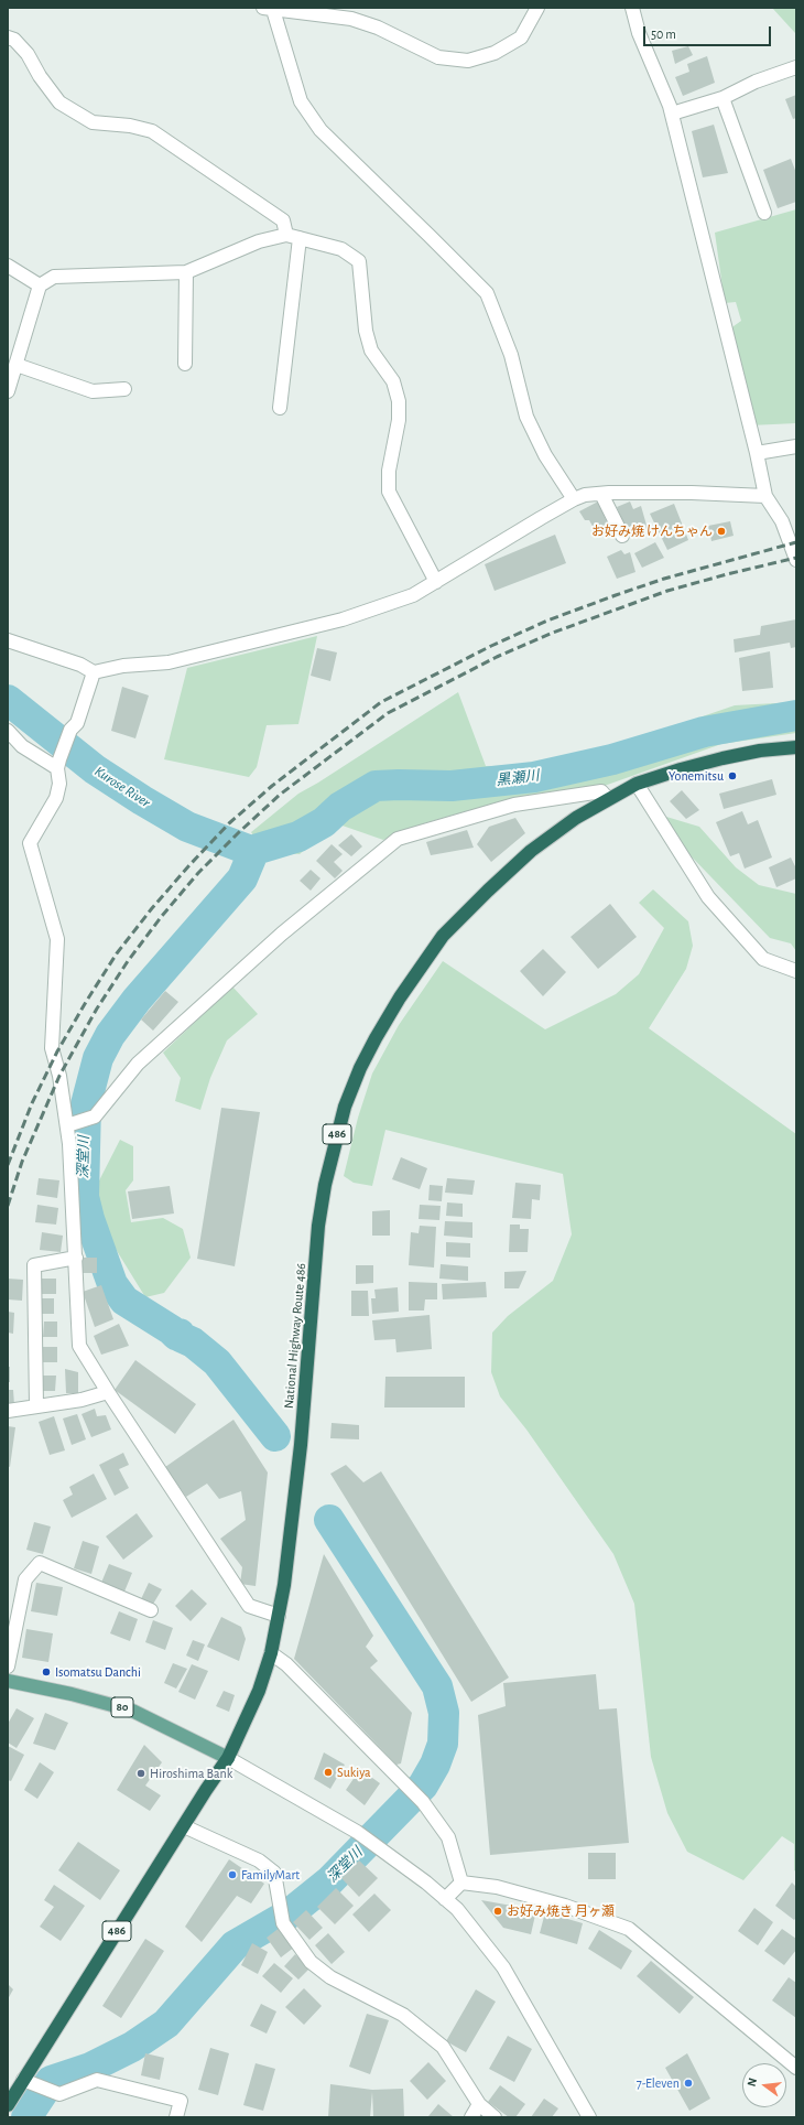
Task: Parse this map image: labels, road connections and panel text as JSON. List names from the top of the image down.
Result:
{
  "streets": {
    "highway": ["486", "National Highway Route 486"],
    "main road": ["80"]
  },
  "crossings": [
    ["National Highway Route 486", "80"]
  ],
  "water": ["黒瀬川", "Kurose River", "深堂川"],
  "places": [
    "お好み焼 けんちゃん",
    "Yonemitsu",
    "Isomatsu Danchi",
    "Sukiya",
    "Hiroshima Bank",
    "FamilyMart",
    "お好み焼き 月ヶ瀬",
    "7-Eleven"
  ],
  "scale_bar": "50 m",
  "north": "left"
}
